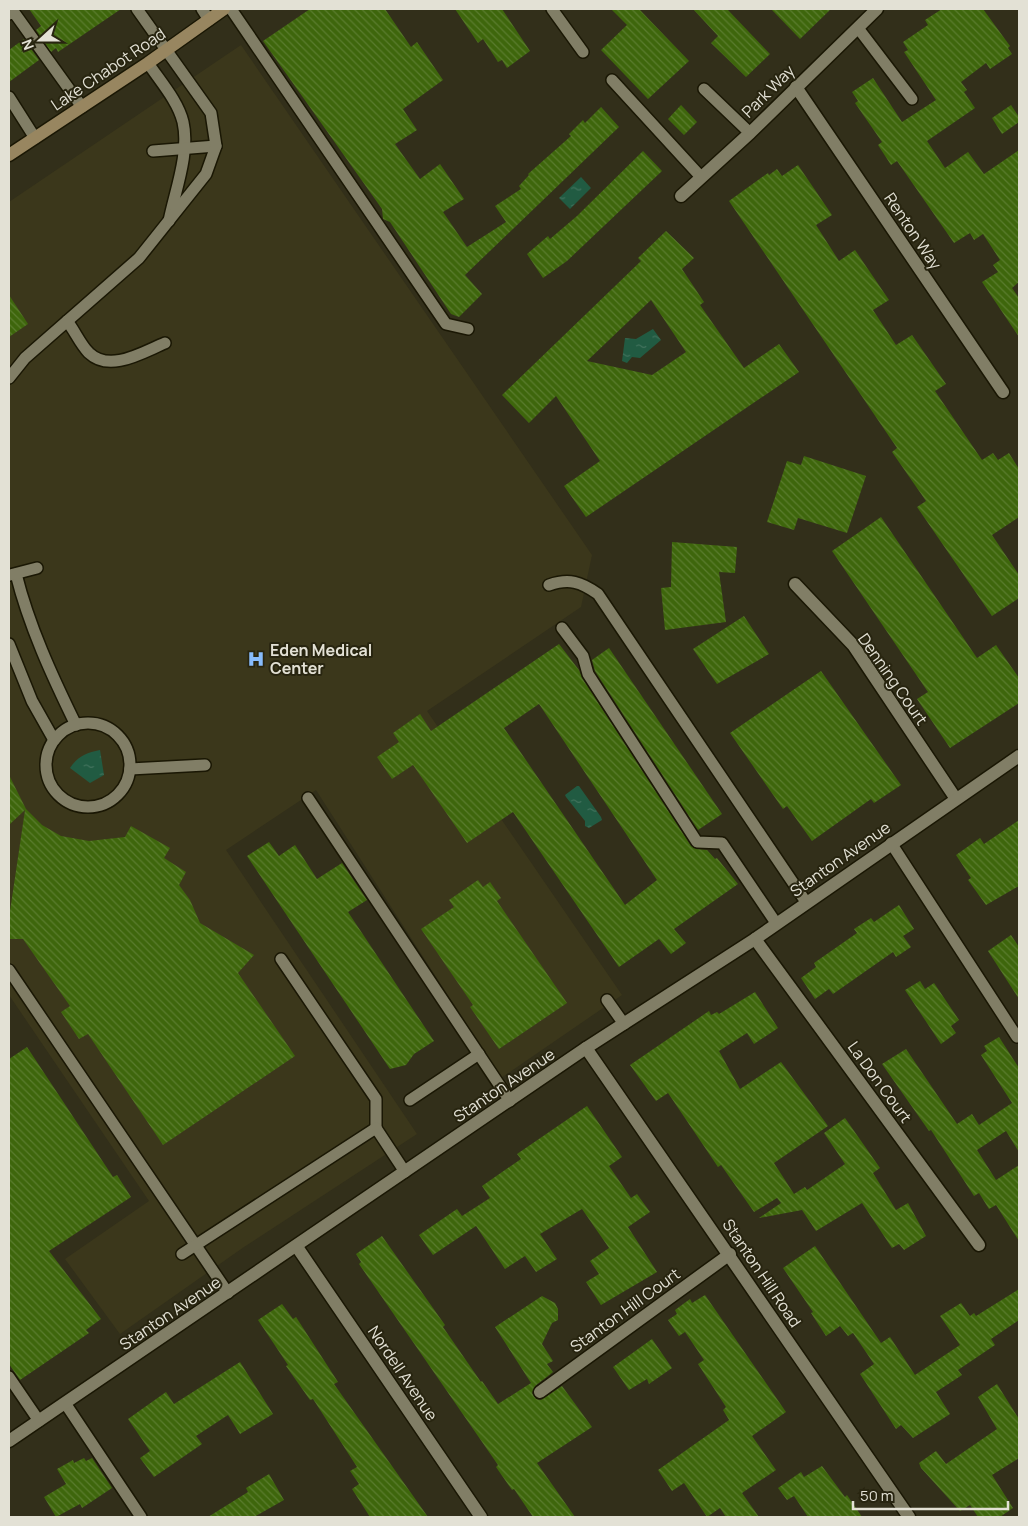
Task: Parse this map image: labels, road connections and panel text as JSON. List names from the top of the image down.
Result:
{
  "streets": {
    "main road": ["Lake Chabot Road"],
    "street": [
      "Park Way",
      "Renton Way",
      "Denning Court",
      "Stanton Avenue",
      "La Don Court",
      "Stanton Hill Road",
      "Stanton Hill Court",
      "Nordell Avenue"
    ]
  },
  "crossings": [
    ["Park Way", "Renton Way"],
    ["Denning Court", "Stanton Avenue"],
    ["Stanton Avenue", "La Don Court"],
    ["Stanton Avenue", "Stanton Hill Road"],
    ["Stanton Avenue", "Nordell Avenue"],
    ["Stanton Hill Road", "Stanton Hill Court"]
  ],
  "places": {
    "hospital": ["Eden Medical Center"]
  },
  "scale_bar": "50 m",
  "north": "left"
}
